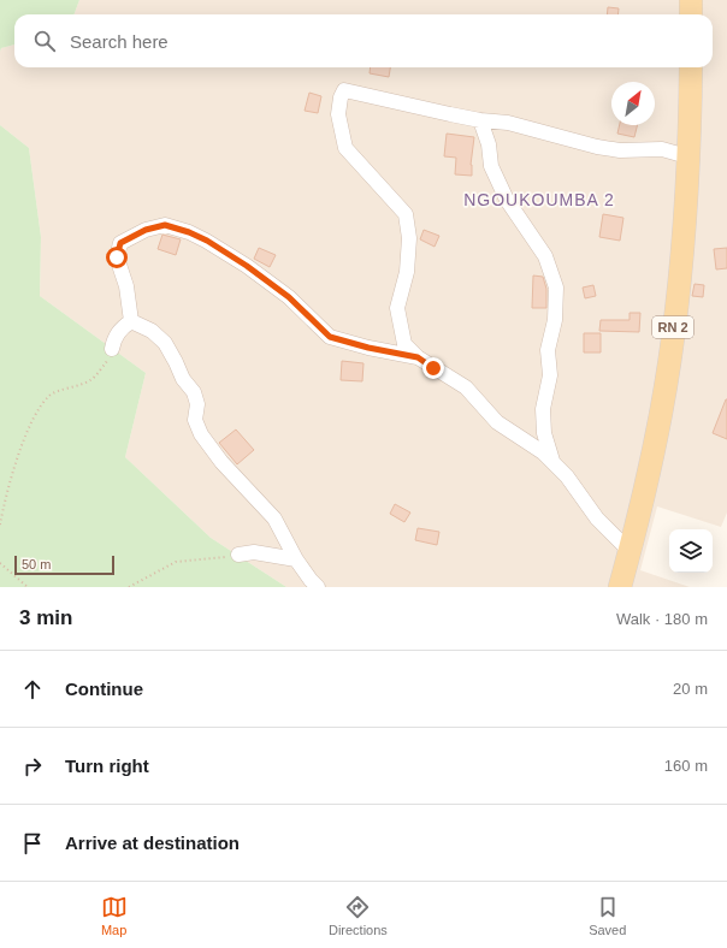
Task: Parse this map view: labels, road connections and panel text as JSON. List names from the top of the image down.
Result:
{
  "streets": {
    "main road": ["RN 2"]
  },
  "districts": ["NGOUKOUMBA 2"],
  "scale_bar": "50 m",
  "north": "top right",
  "page": {
    "search": "Search here",
    "scale": "50 m",
    "heading": ["3 min", "Walk · 180 m"],
    "list": [
      ["Continue", "20 m"],
      ["Turn right", "160 m"],
      "Arrive at destination"
    ],
    "nav": ["Map", "Directions", "Saved"]
  }
}
